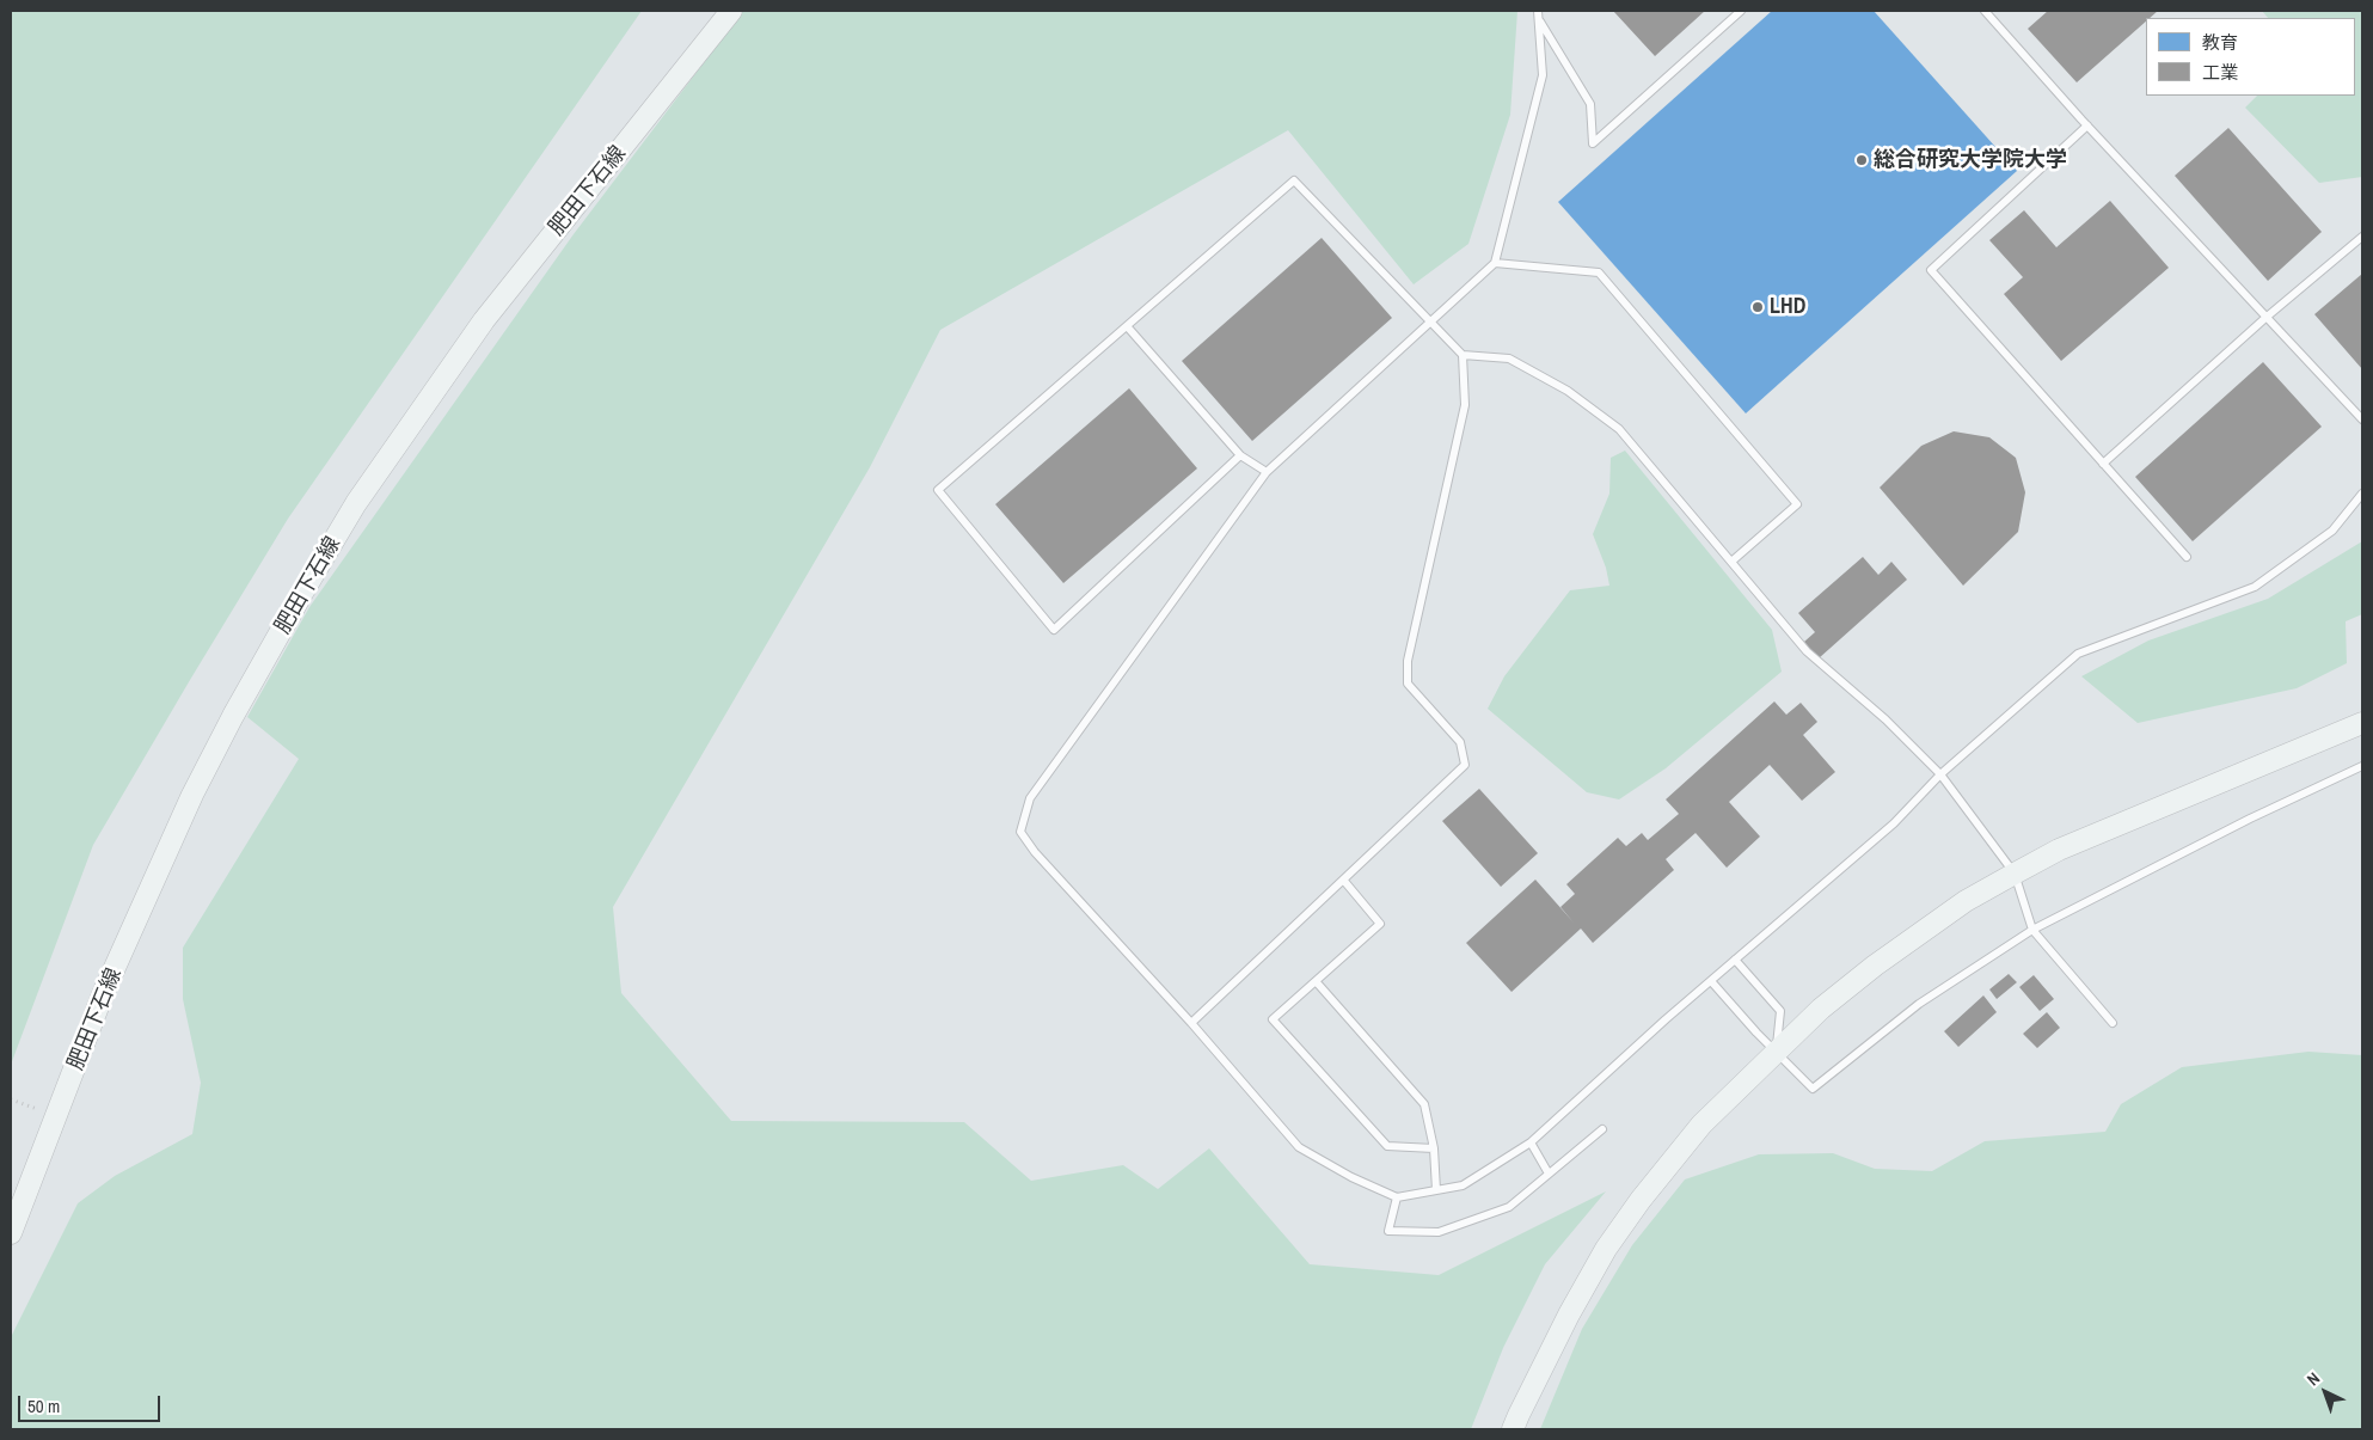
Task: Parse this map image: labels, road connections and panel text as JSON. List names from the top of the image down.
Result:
{
  "streets": {
    "main road": ["肥田下石線"]
  },
  "places": ["総合研究大学院大学", "LHD"],
  "legend": ["教育", "工業"],
  "scale_bar": "50 m",
  "north": "top left"
}
